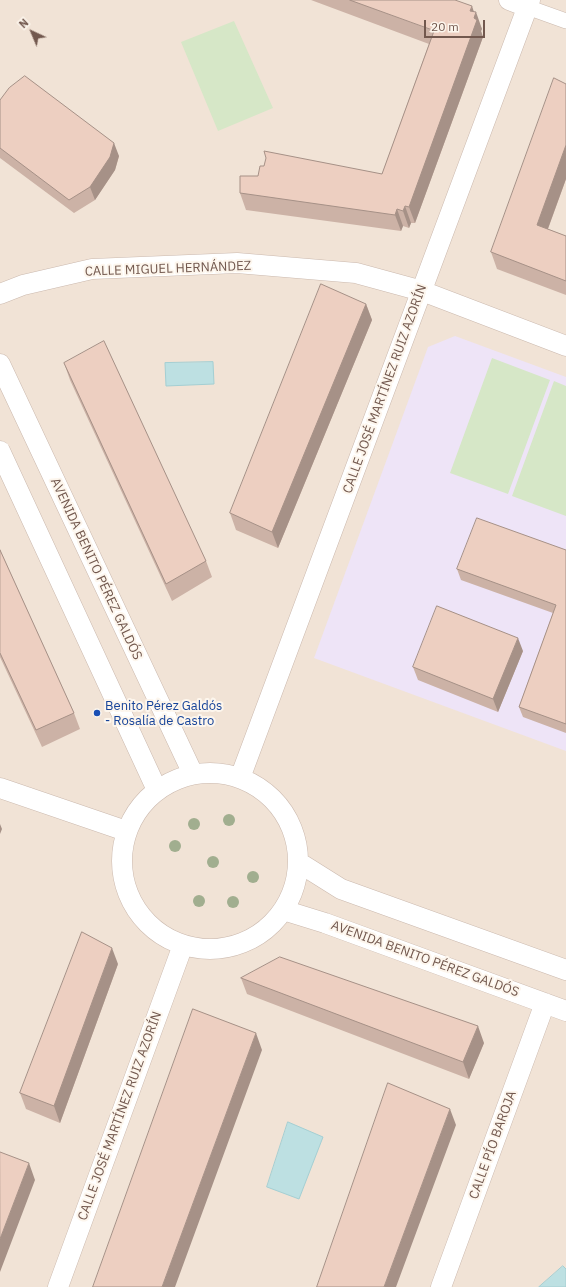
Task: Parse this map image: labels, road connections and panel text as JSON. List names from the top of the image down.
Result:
{
  "streets": {
    "street": [
      "CALLE MIGUEL HERNÁNDEZ",
      "CALLE JOSÉ MARTÍNEZ RUIZ AZORÍN",
      "AVENIDA BENITO PÉREZ GALDÓS",
      "CALLE PÍO BAROJA"
    ]
  },
  "crossings": [
    ["CALLE MIGUEL HERNÁNDEZ", "CALLE JOSÉ MARTÍNEZ RUIZ AZORÍN"],
    ["AVENIDA BENITO PÉREZ GALDÓS", "CALLE PÍO BAROJA"]
  ],
  "places": ["Benito Pérez Galdós - Rosalía de Castro"],
  "scale_bar": "20 m",
  "north": "top left"
}
